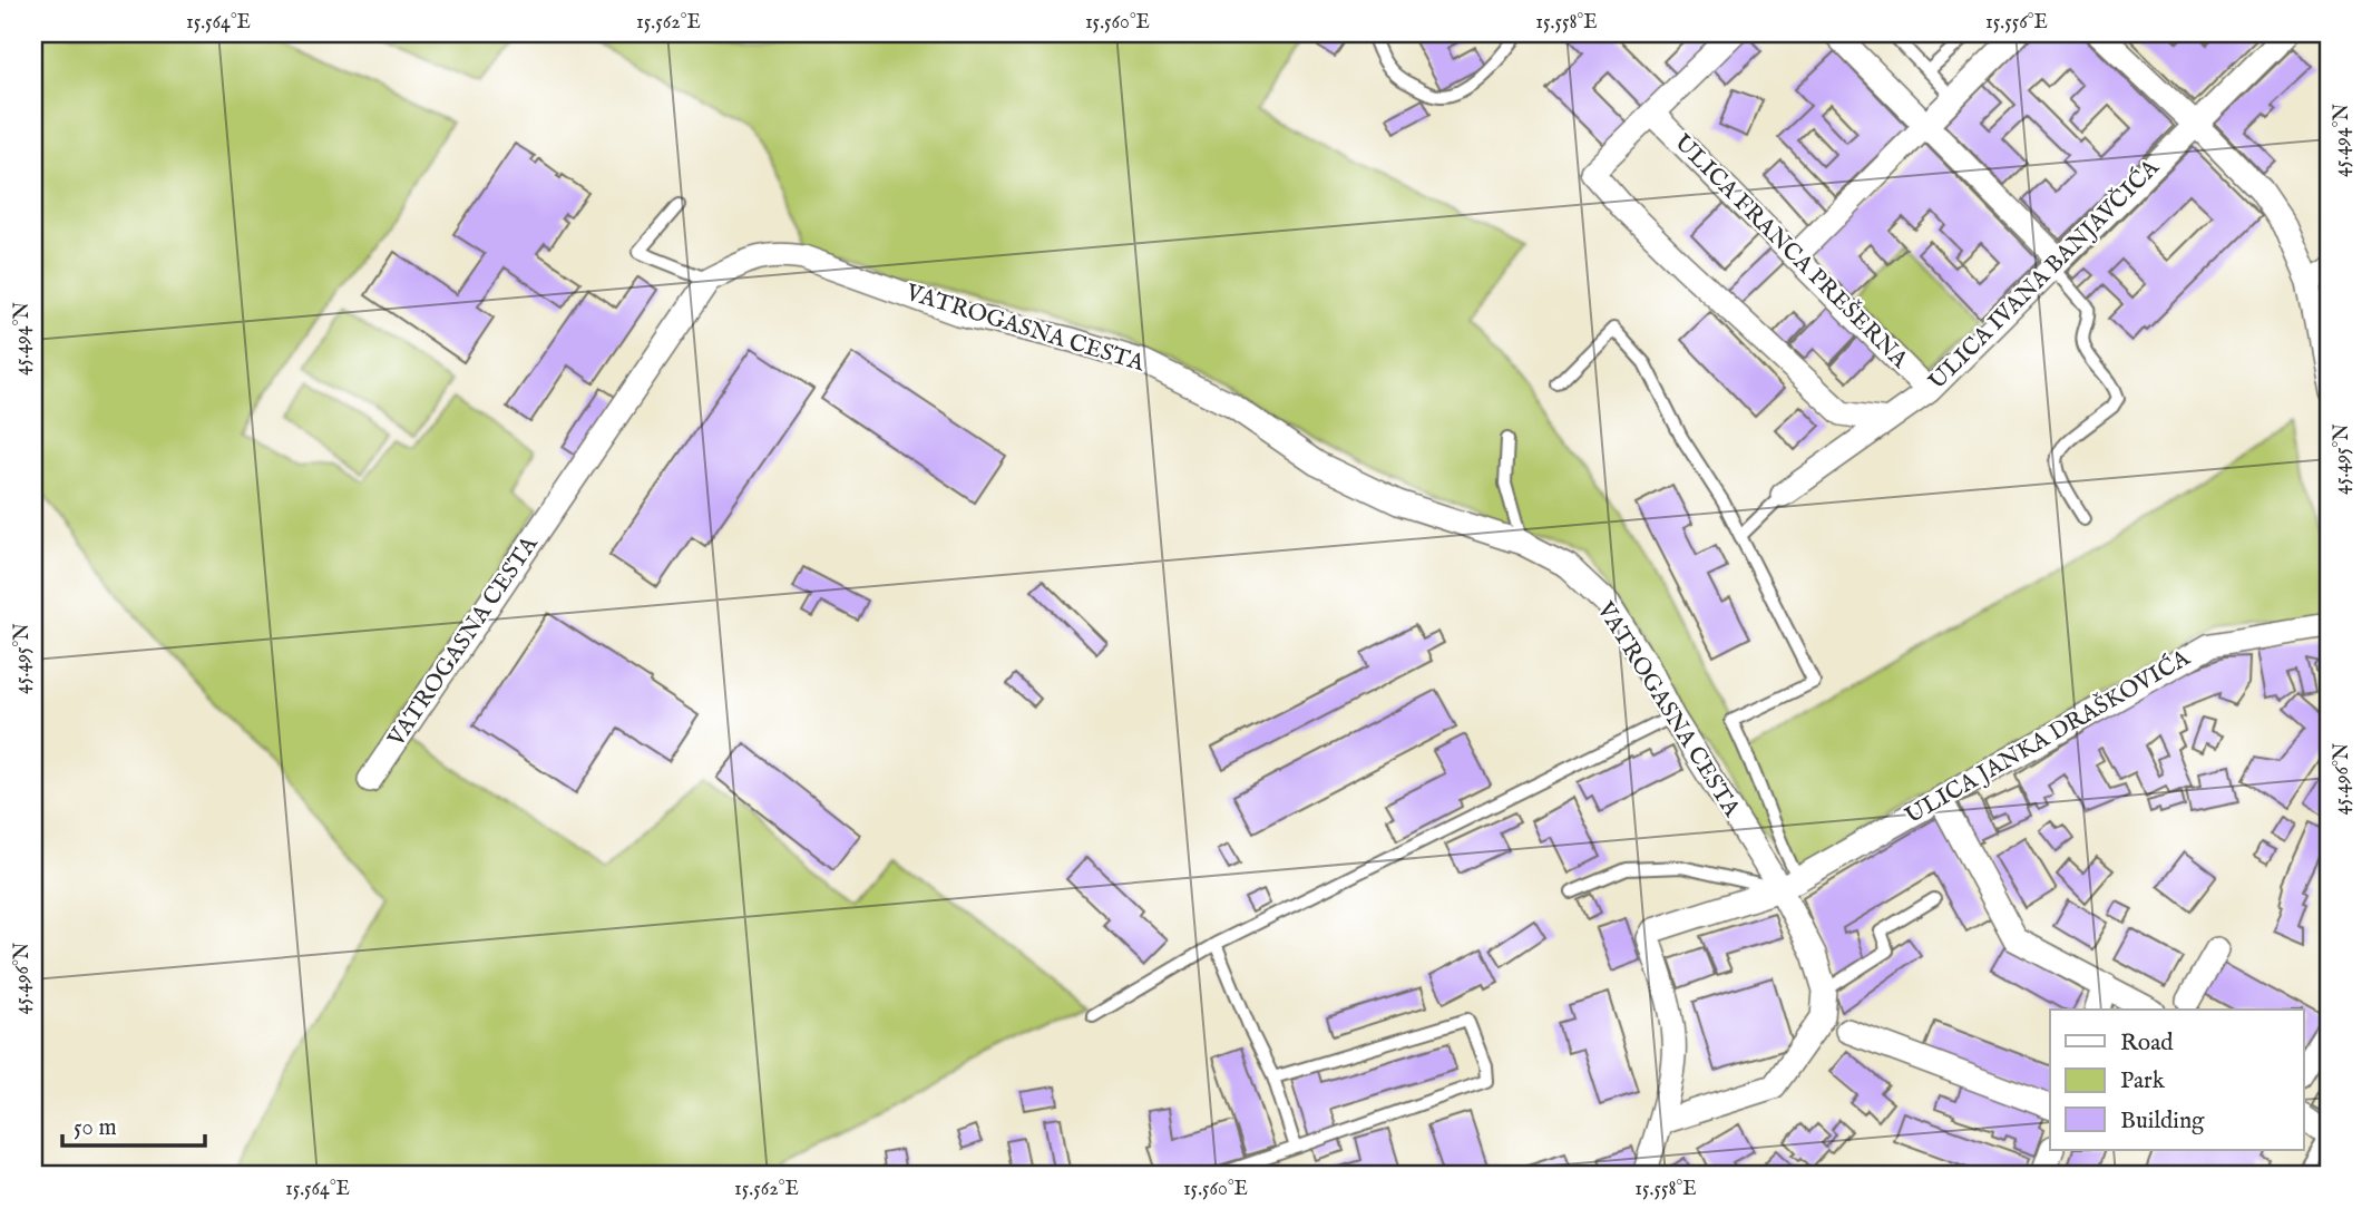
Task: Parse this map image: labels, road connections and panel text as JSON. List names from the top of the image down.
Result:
{
  "streets": {
    "street": [
      "ULICA FRANCA PREŠERNA",
      "ULICA IVANA BANJAVČIĆA",
      "VATROGASNA CESTA",
      "ULICA JANKA DRAŠKOVIĆA"
    ]
  },
  "crossings": [
    ["ULICA FRANCA PREŠERNA", "ULICA IVANA BANJAVČIĆA"],
    ["VATROGASNA CESTA", "ULICA JANKA DRAŠKOVIĆA"]
  ],
  "legend": ["Road", "Park", "Building"],
  "scale_bar": "50 m",
  "coordinates": [
    "15.564°E",
    "15.562°E",
    "15.560°E",
    "15.558°E",
    "15.556°E",
    "45.494°N",
    "45.495°N",
    "45.496°N"
  ]
}
